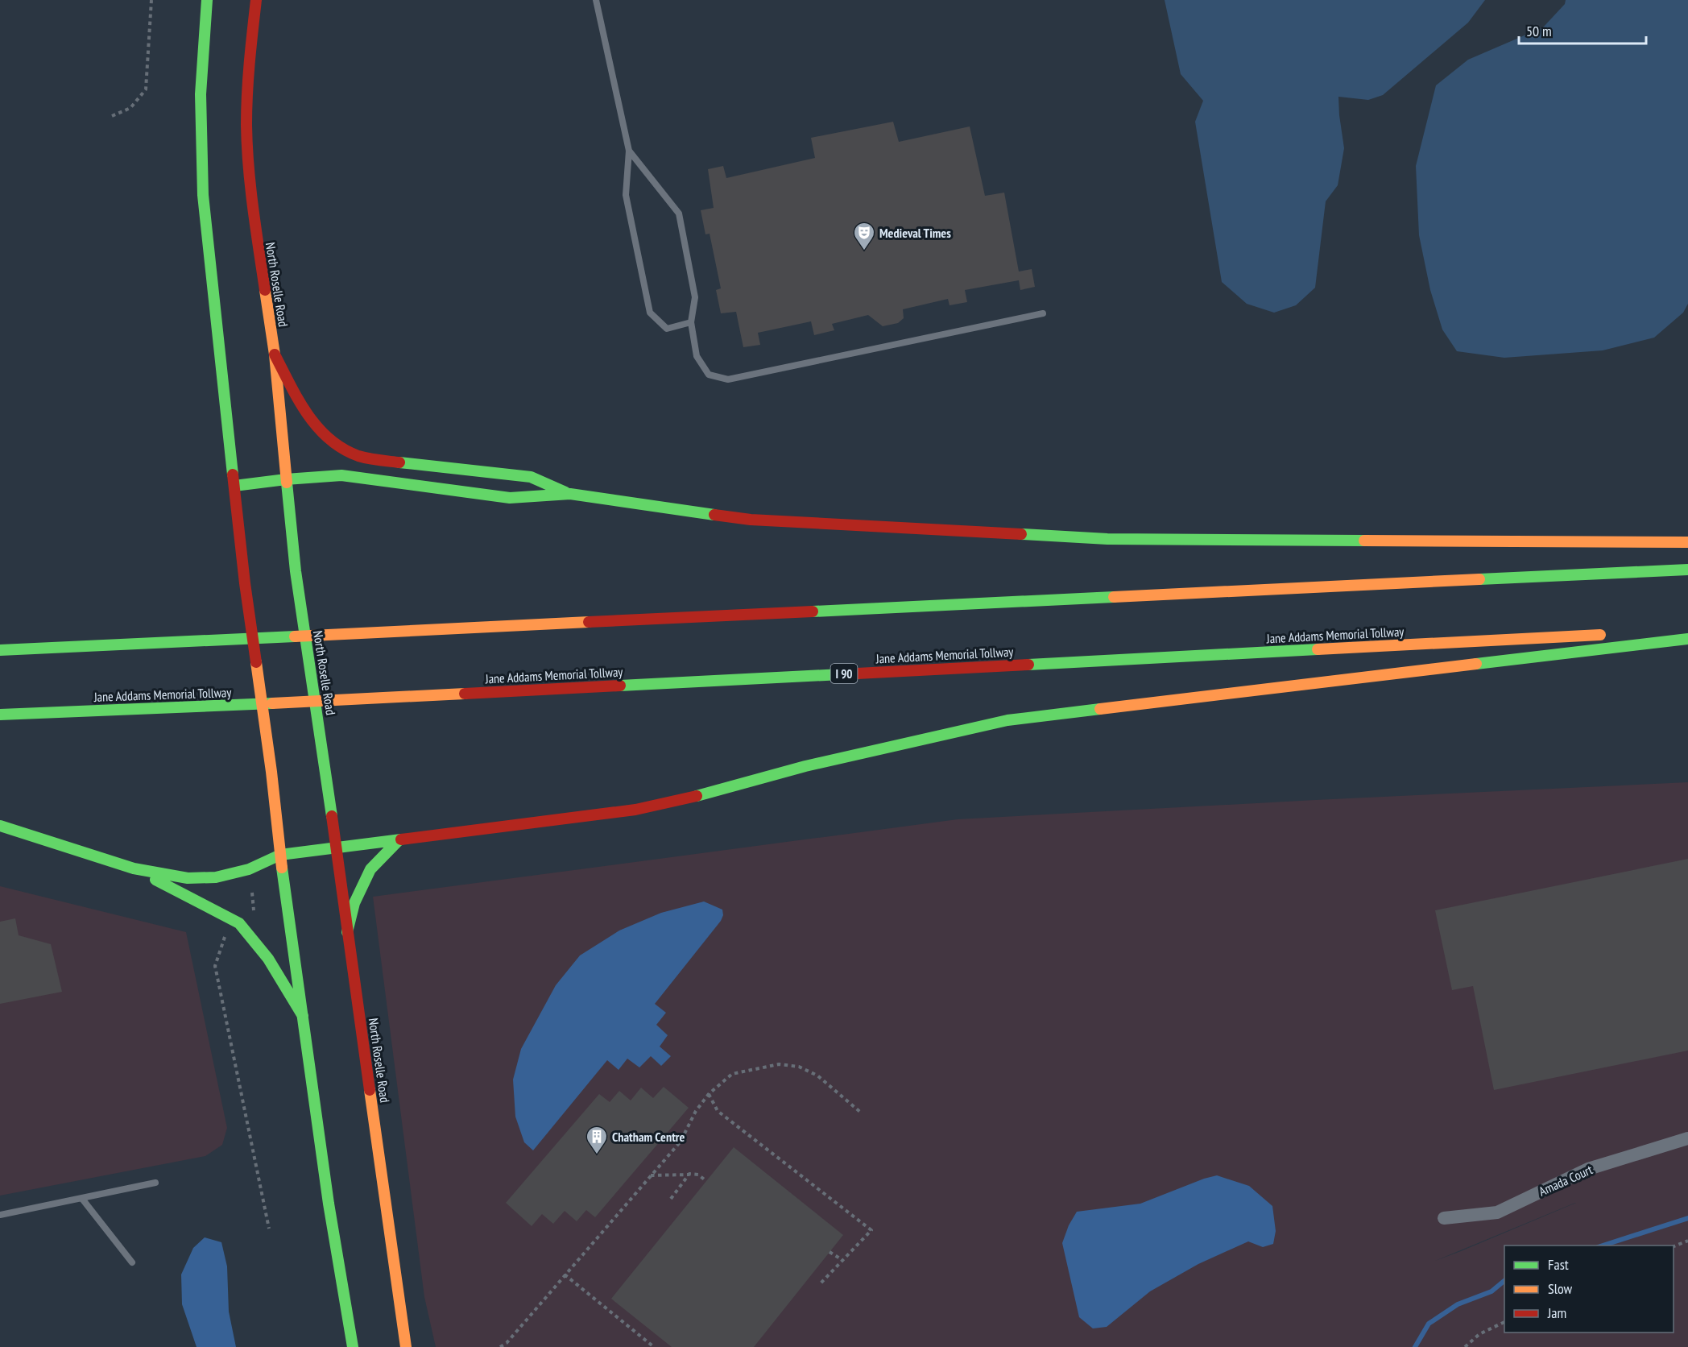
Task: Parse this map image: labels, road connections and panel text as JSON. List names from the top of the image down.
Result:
{
  "streets": {
    "main road": ["North Roselle Road", "Jane Addams Memorial Tollway", "I 90"],
    "street": ["Amada Court"]
  },
  "places": {
    "theatre": ["Medieval Times"],
    "building": ["Chatham Centre"]
  },
  "legend": ["Fast", "Slow", "Jam"],
  "scale_bar": "50 m"
}
